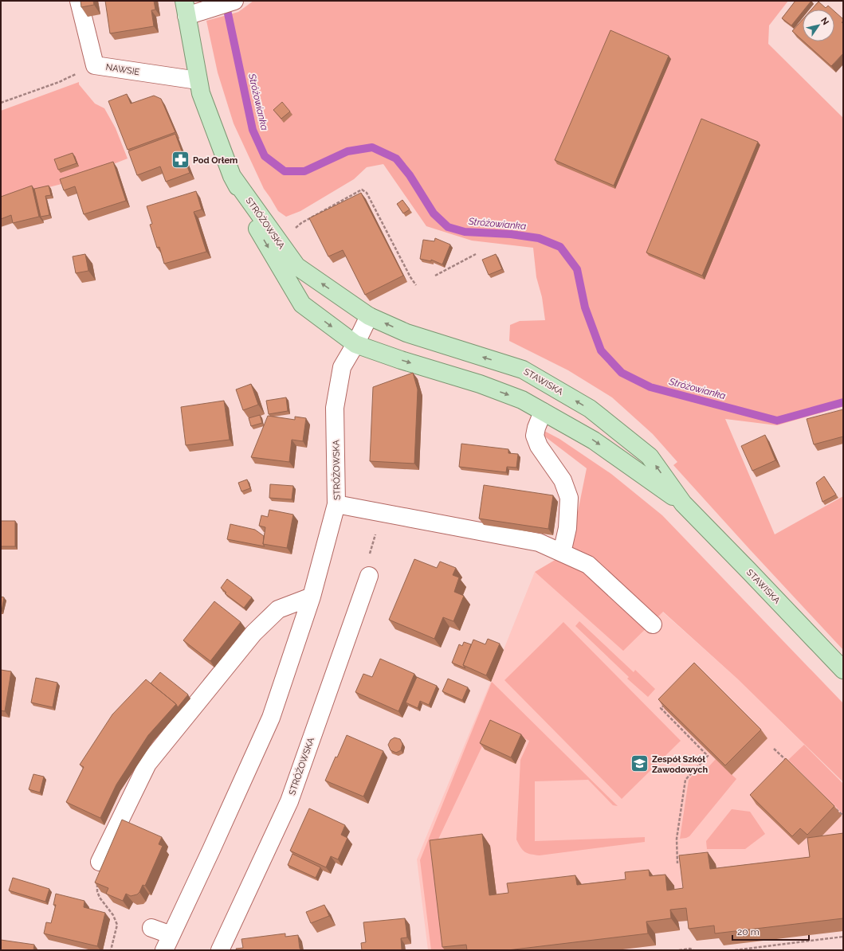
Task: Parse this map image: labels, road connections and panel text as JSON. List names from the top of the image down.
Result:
{
  "streets": {
    "main road": ["STRÓŻOWSKA", "STAWISKA"],
    "street": ["NAWSIE"]
  },
  "crossings": [
    ["NAWSIE", "STRÓŻOWSKA"],
    ["STRÓŻOWSKA", "STAWISKA"]
  ],
  "water": ["Stróżowianka"],
  "places": {
    "pharmacy": ["Pod Orłem"],
    "school or university": ["Zespół Szkół Zawodowych"]
  },
  "scale_bar": "20 m",
  "north": "top right"
}
